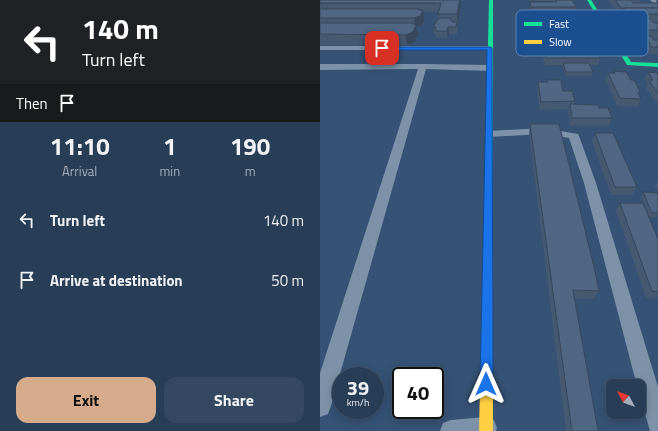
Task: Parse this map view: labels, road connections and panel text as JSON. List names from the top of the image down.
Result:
{
  "legend": ["Fast", "Slow"],
  "north": "top left",
  "page": {
    "turn": ["140 m", "Turn left"],
    "then": "Then",
    "eta": [
      "11:10",
      "Arrival",
      "1",
      "min",
      "190",
      "m"
    ],
    "list": [
      {
        "name": "Turn left",
        "value": "140 m"
      },
      {
        "name": "Arrive at destination",
        "value": "50 m"
      }
    ],
    "speed": "39 km/h",
    "limit": "40",
    "buttons": ["Exit", "Share"]
  }
}
